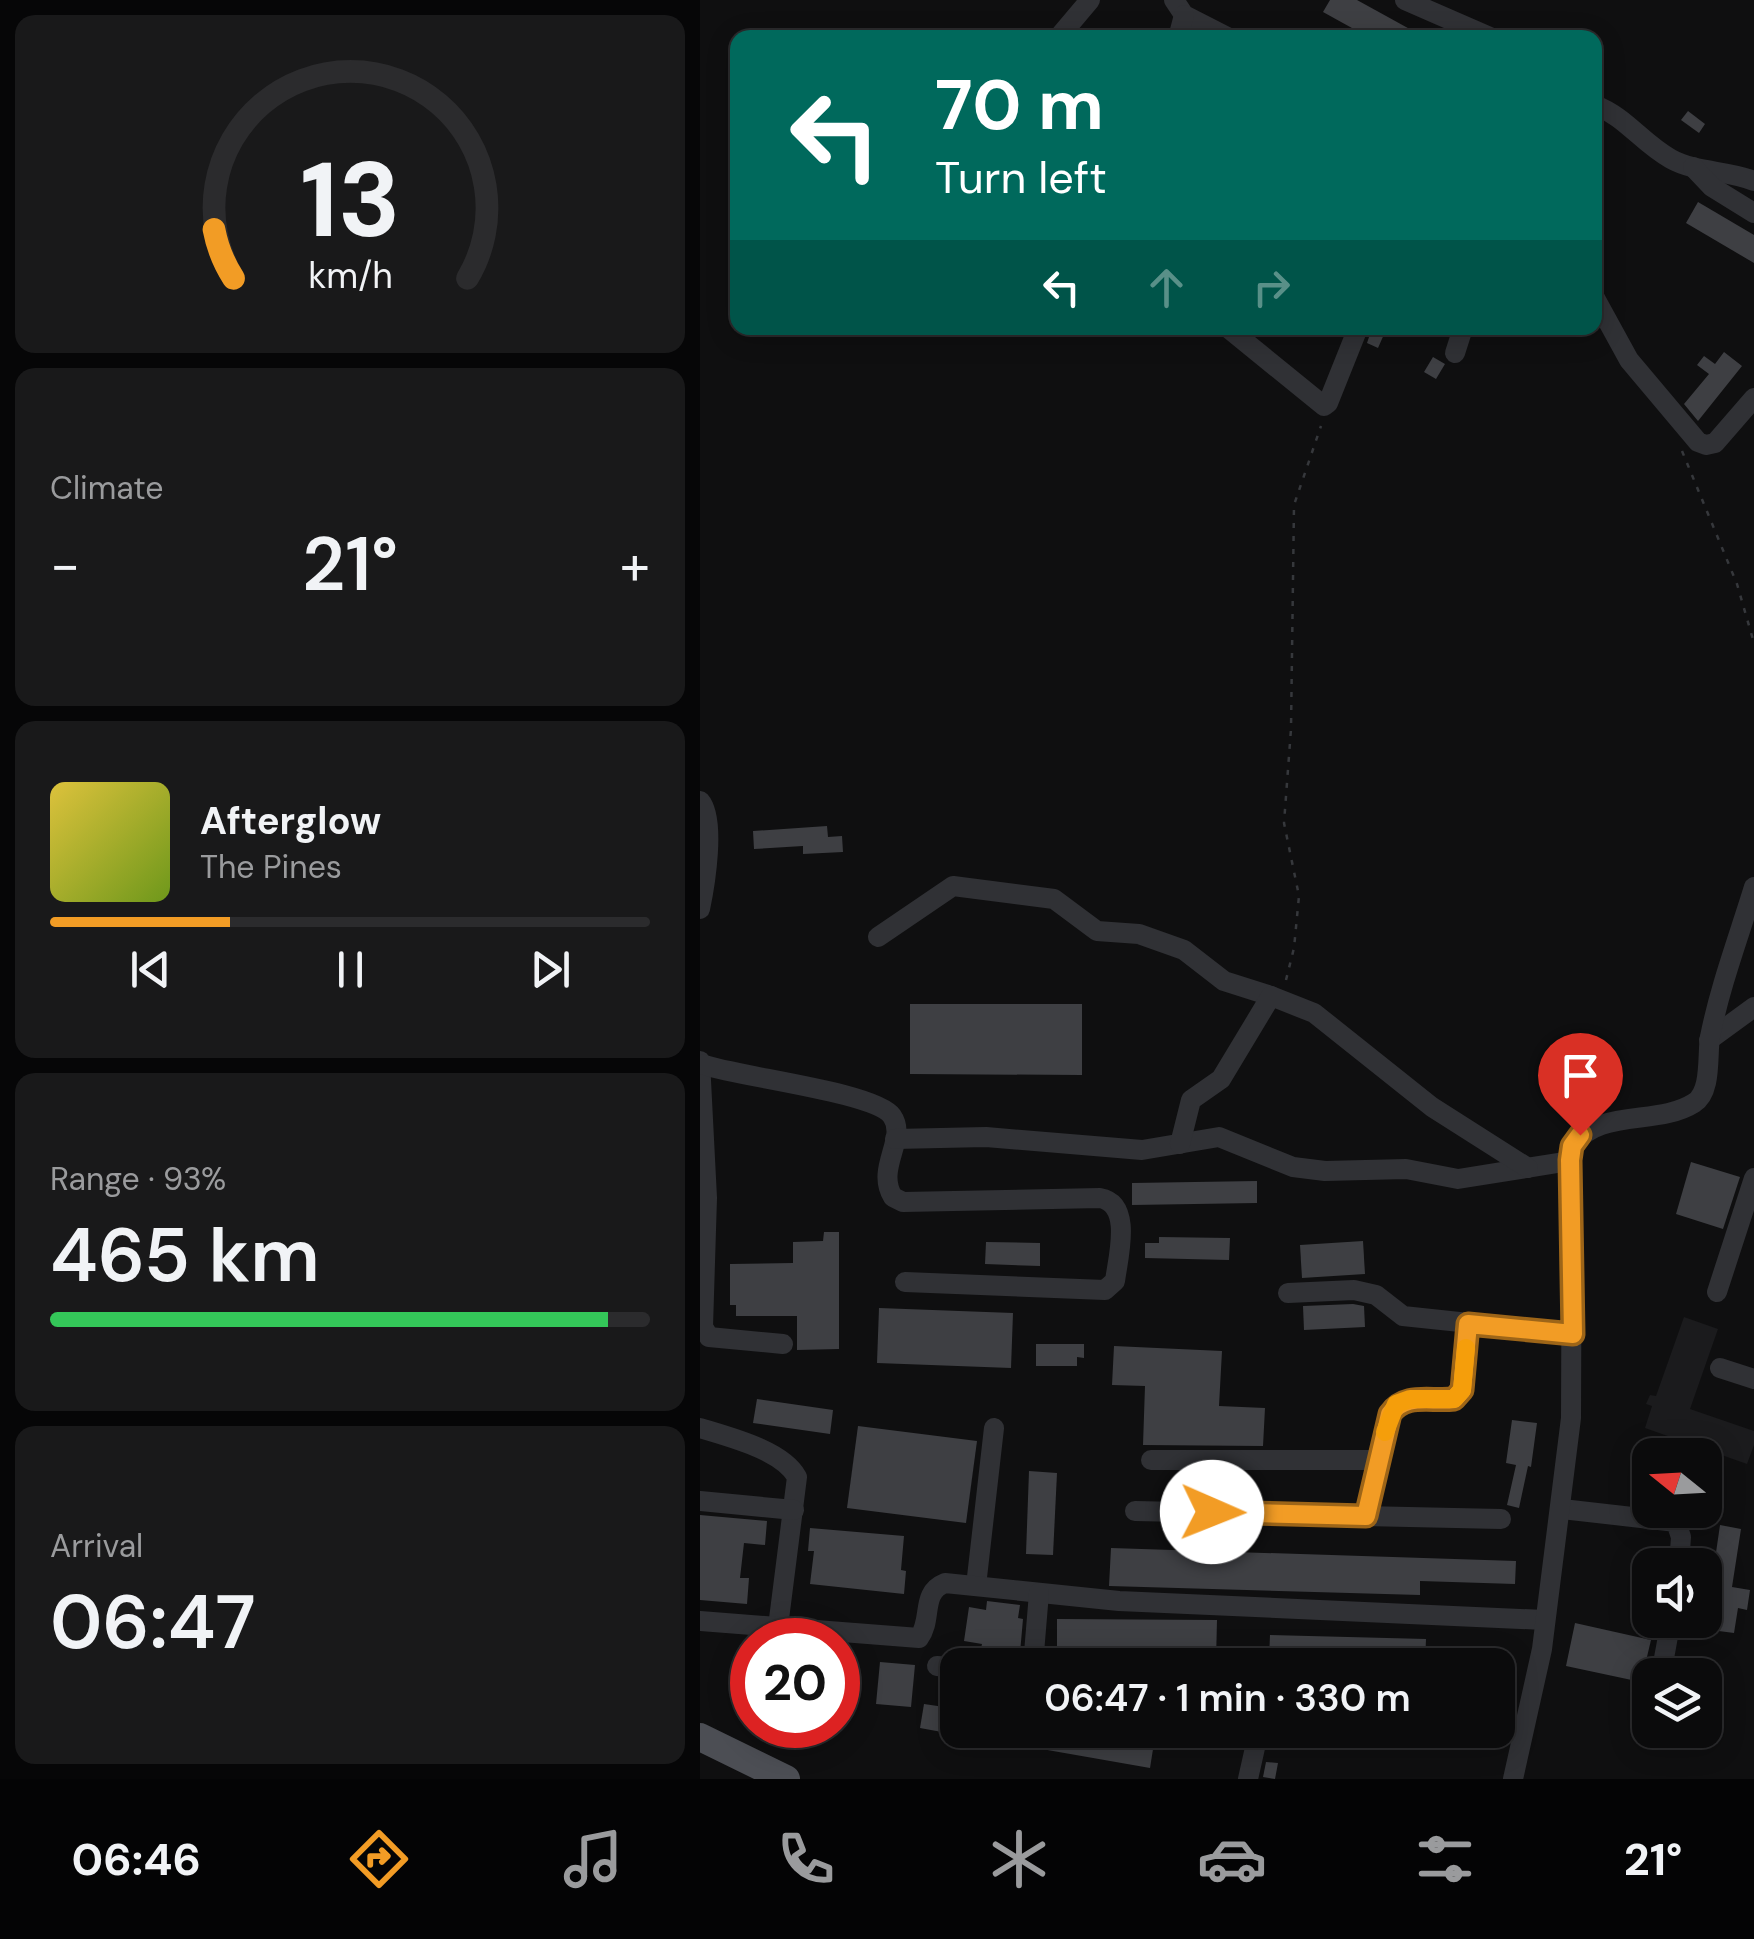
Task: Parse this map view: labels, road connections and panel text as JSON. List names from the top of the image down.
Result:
{
  "north": "left",
  "page": {
    "turn": ["70 m", "Turn left"],
    "tile": [
      "Climate",
      ["Range · 93%", "465 km"],
      ["Arrival", "06:47"]
    ],
    "heat": ["−", "21°", "+"],
    "song": ["Afterglow", "The Pines"],
    "limit": "20",
    "trip": "06:47 · 1 min · 330 m",
    "tabs": ["06:46", "21°"],
    "gauge": ["13", "km/h"]
  }
}
